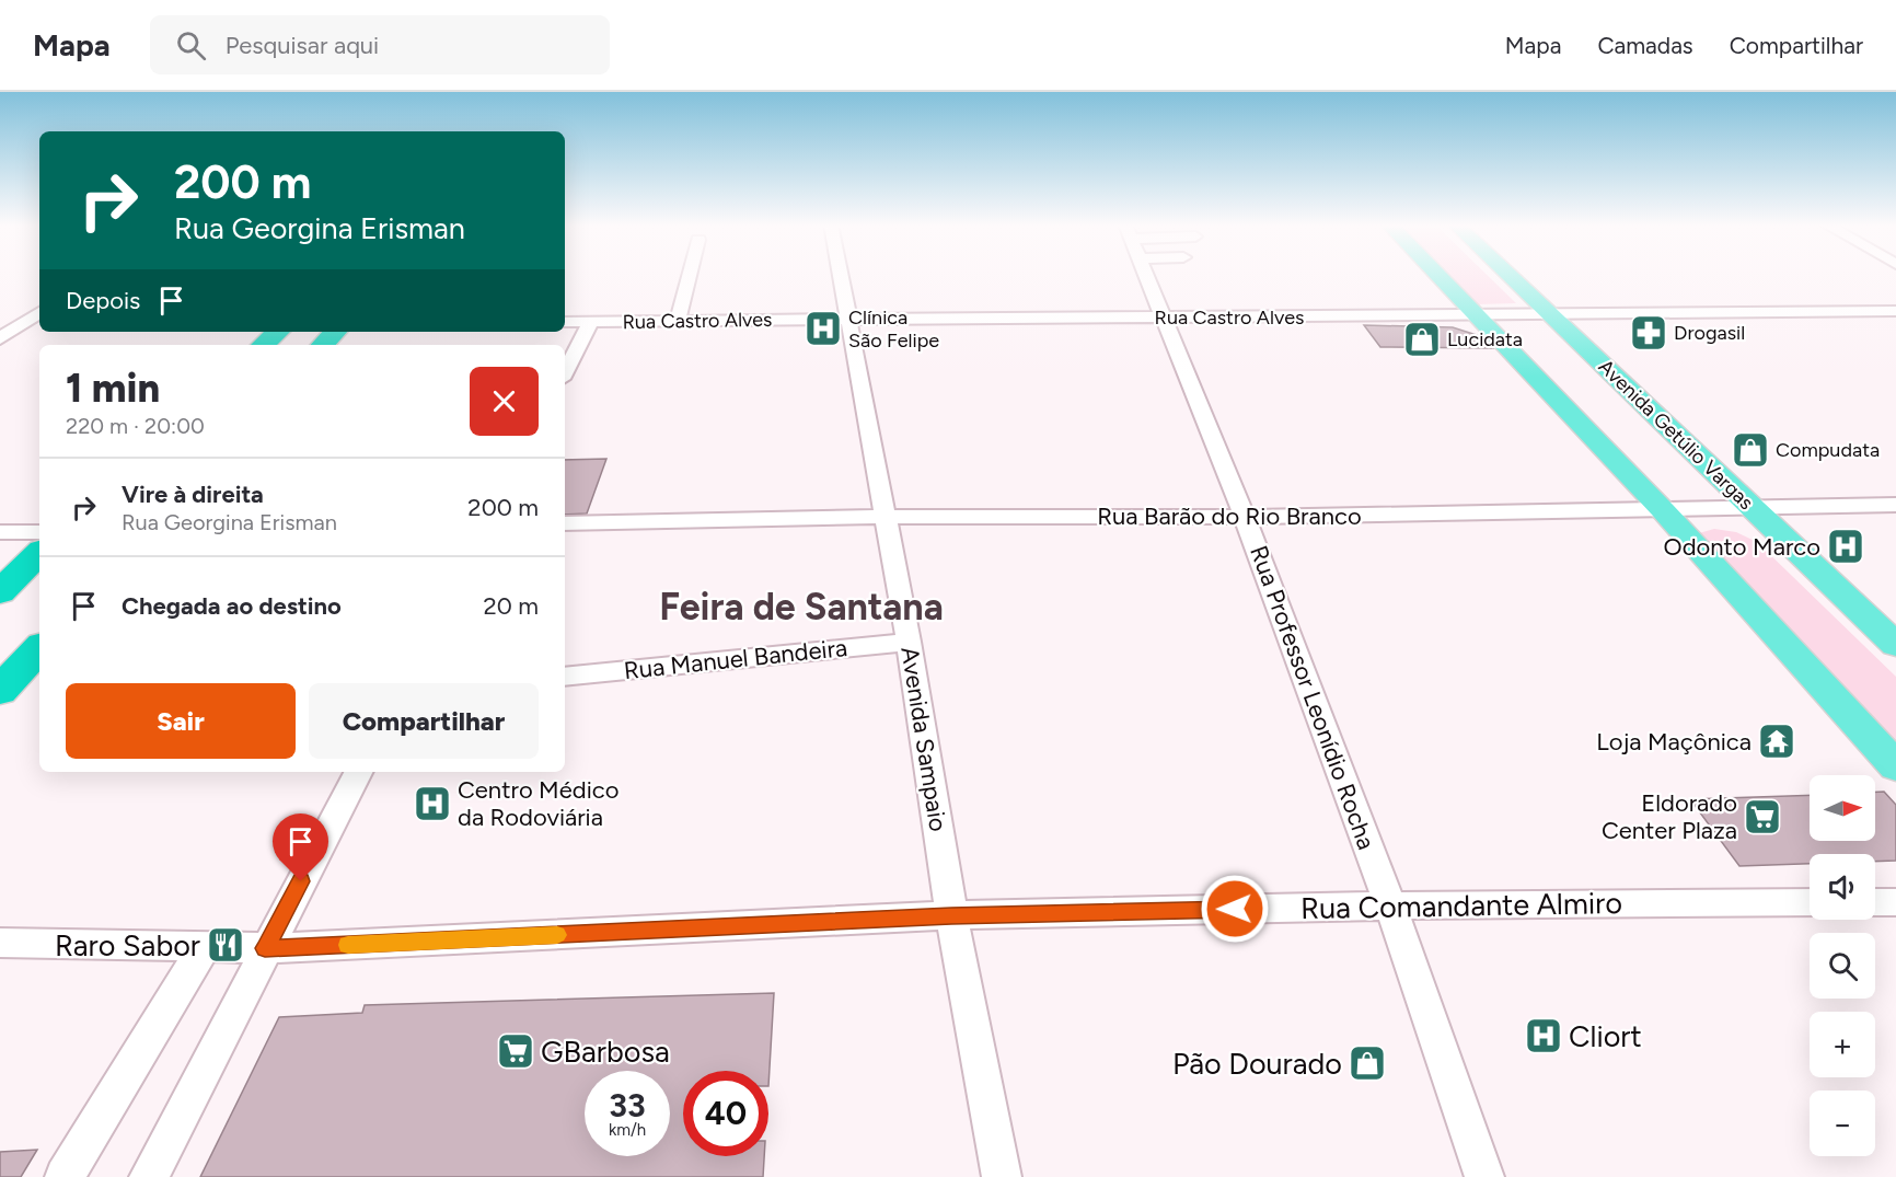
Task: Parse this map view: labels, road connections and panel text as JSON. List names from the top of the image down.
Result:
{
  "streets": {
    "main road": ["Avenida Getúlio Vargas"],
    "street": [
      "Rua Castro Alves",
      "Rua Barão do Rio Branco",
      "Rua Manuel Bandeira",
      "Rua Professor Leonídio Rocha",
      "Avenida Sampaio",
      "Rua Comandante Almiro"
    ]
  },
  "crossings": [
    ["Rua Castro Alves", "Avenida Getúlio Vargas"],
    ["Rua Castro Alves", "Rua Professor Leonídio Rocha"],
    ["Rua Castro Alves", "Avenida Sampaio"],
    ["Avenida Getúlio Vargas", "Rua Barão do Rio Branco"],
    ["Rua Barão do Rio Branco", "Rua Professor Leonídio Rocha"],
    ["Rua Barão do Rio Branco", "Avenida Sampaio"],
    ["Rua Manuel Bandeira", "Avenida Sampaio"],
    ["Rua Professor Leonídio Rocha", "Rua Comandante Almiro"],
    ["Avenida Sampaio", "Rua Comandante Almiro"]
  ],
  "districts": ["Feira de Santana"],
  "places": {
    "hospital": [
      "Clínica São Felipe",
      "Odonto Marco",
      "Centro Médico da Rodoviária",
      "Cliort"
    ],
    "pharmacy": ["Drogasil"],
    "shop": ["Lucidata", "Compudata", "Pão Dourado"],
    "temple": ["Loja Maçônica"],
    "supermarket": ["Eldorado Center Plaza", "GBarbosa"],
    "restaurant": ["Raro Sabor"]
  },
  "north": "right",
  "page": {
    "header": "Mapa",
    "search": "Pesquisar aqui",
    "nav": ["Mapa", "Camadas", "Compartilhar"],
    "turn": ["200 m", "Rua Georgina Erisman"],
    "then": "Depois",
    "heading": ["1 min", "220 m · 20:00"],
    "list": [
      {
        "name": "Vire à direita",
        "note": "Rua Georgina Erisman",
        "value": "200 m"
      },
      {
        "name": "Chegada ao destino",
        "value": "20 m"
      }
    ],
    "buttons": ["Sair", "Compartilhar"],
    "map_buttons": ["+", "−"],
    "speed": "33 km/h",
    "limit": "40"
  }
}
